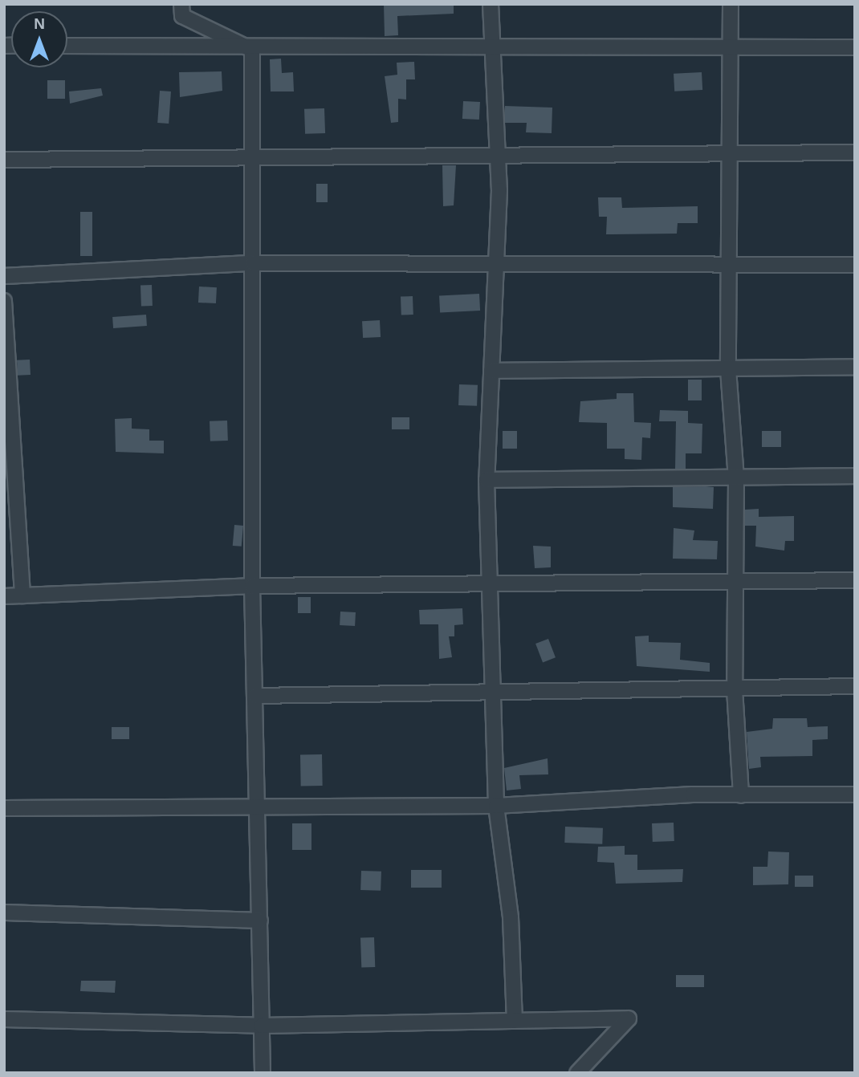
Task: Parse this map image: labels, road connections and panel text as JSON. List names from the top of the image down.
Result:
{
  "north": "top"
}
